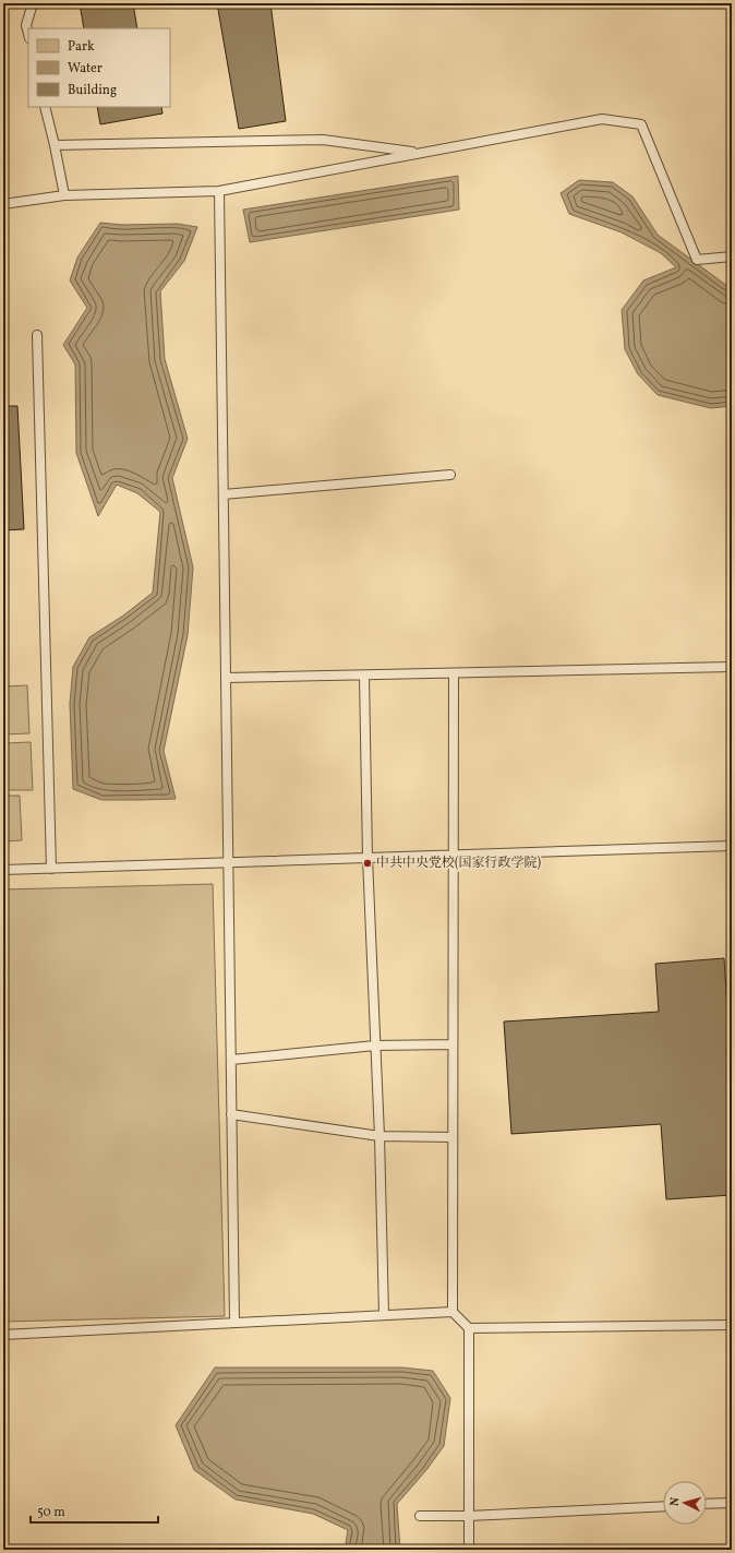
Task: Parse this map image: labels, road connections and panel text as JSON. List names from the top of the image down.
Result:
{
  "places": ["中共中央党校(国家行政学院)"],
  "legend": ["Park", "Water", "Building"],
  "scale_bar": "50 m",
  "north": "left"
}
